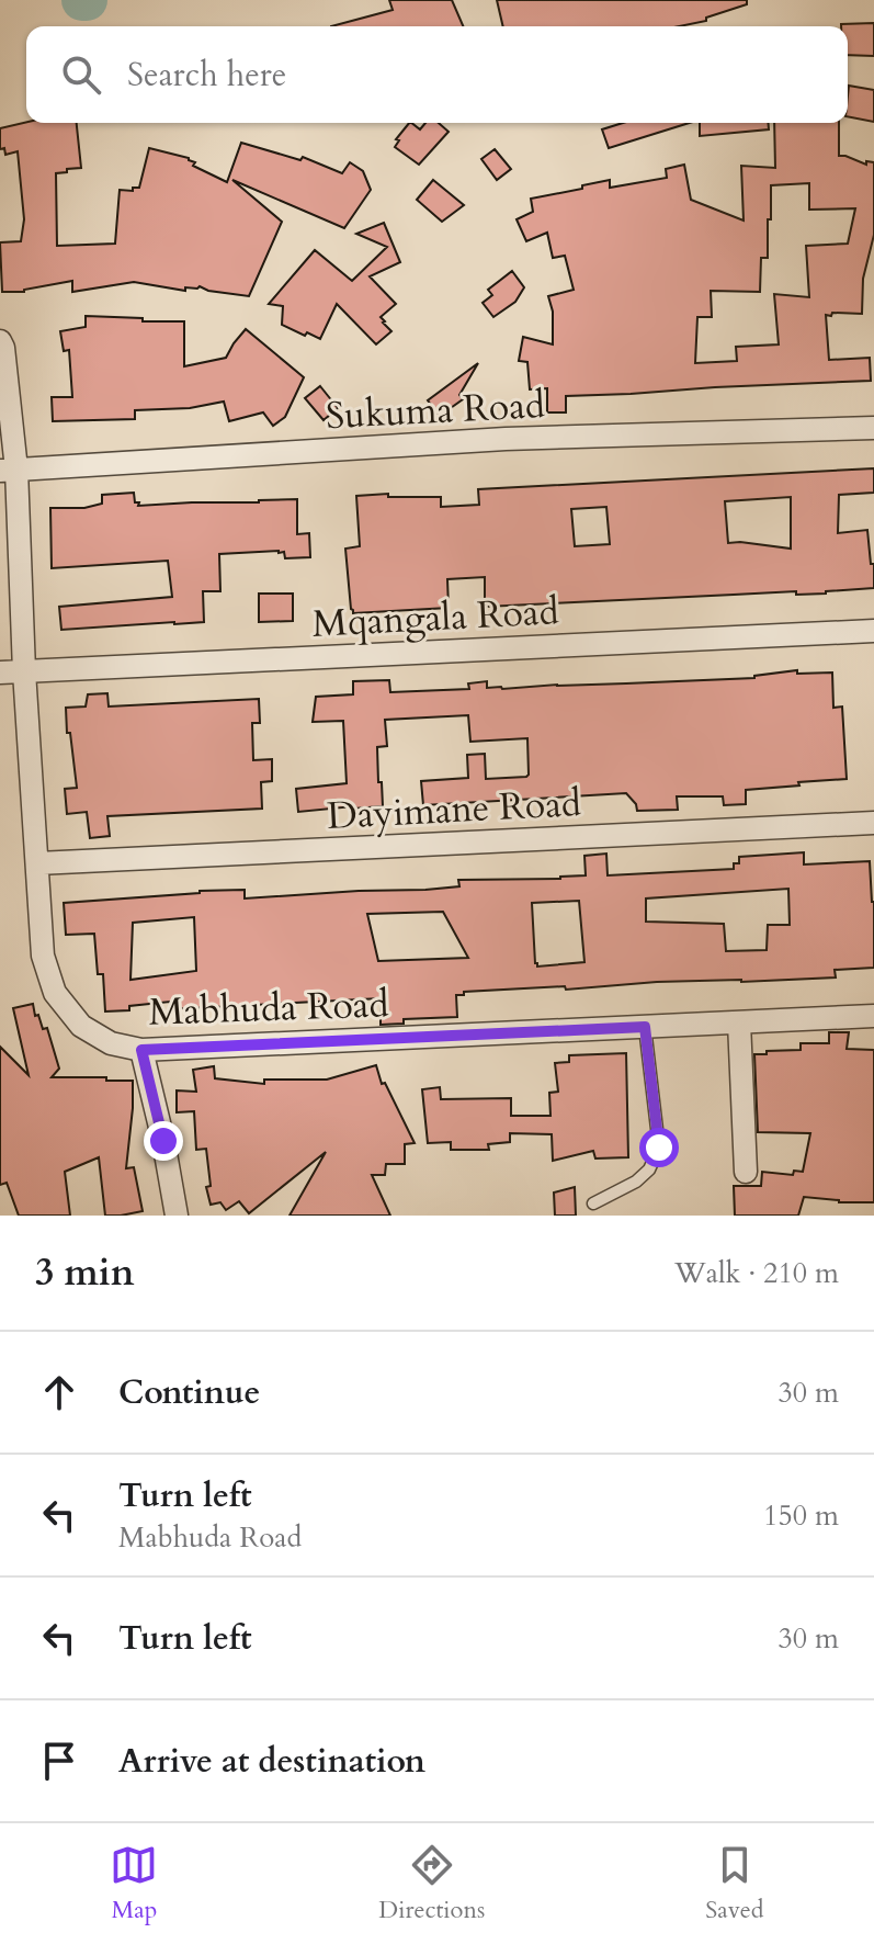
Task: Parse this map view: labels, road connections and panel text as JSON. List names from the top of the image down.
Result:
{
  "streets": {
    "street": [
      "Sukuma Road",
      "Mqangala Road",
      "Dayimane Road",
      "Mabhuda Road"
    ]
  },
  "crossings": [
    ["Sukuma Road", "Mabhuda Road"],
    ["Mqangala Road", "Mabhuda Road"],
    ["Dayimane Road", "Mabhuda Road"]
  ],
  "page": {
    "search": "Search here",
    "heading": ["3 min", "Walk · 210 m"],
    "list": [
      ["Continue", "30 m"],
      ["Turn left", "Mabhuda Road", "150 m"],
      ["Turn left", "30 m"],
      "Arrive at destination"
    ],
    "nav": ["Map", "Directions", "Saved"]
  }
}
